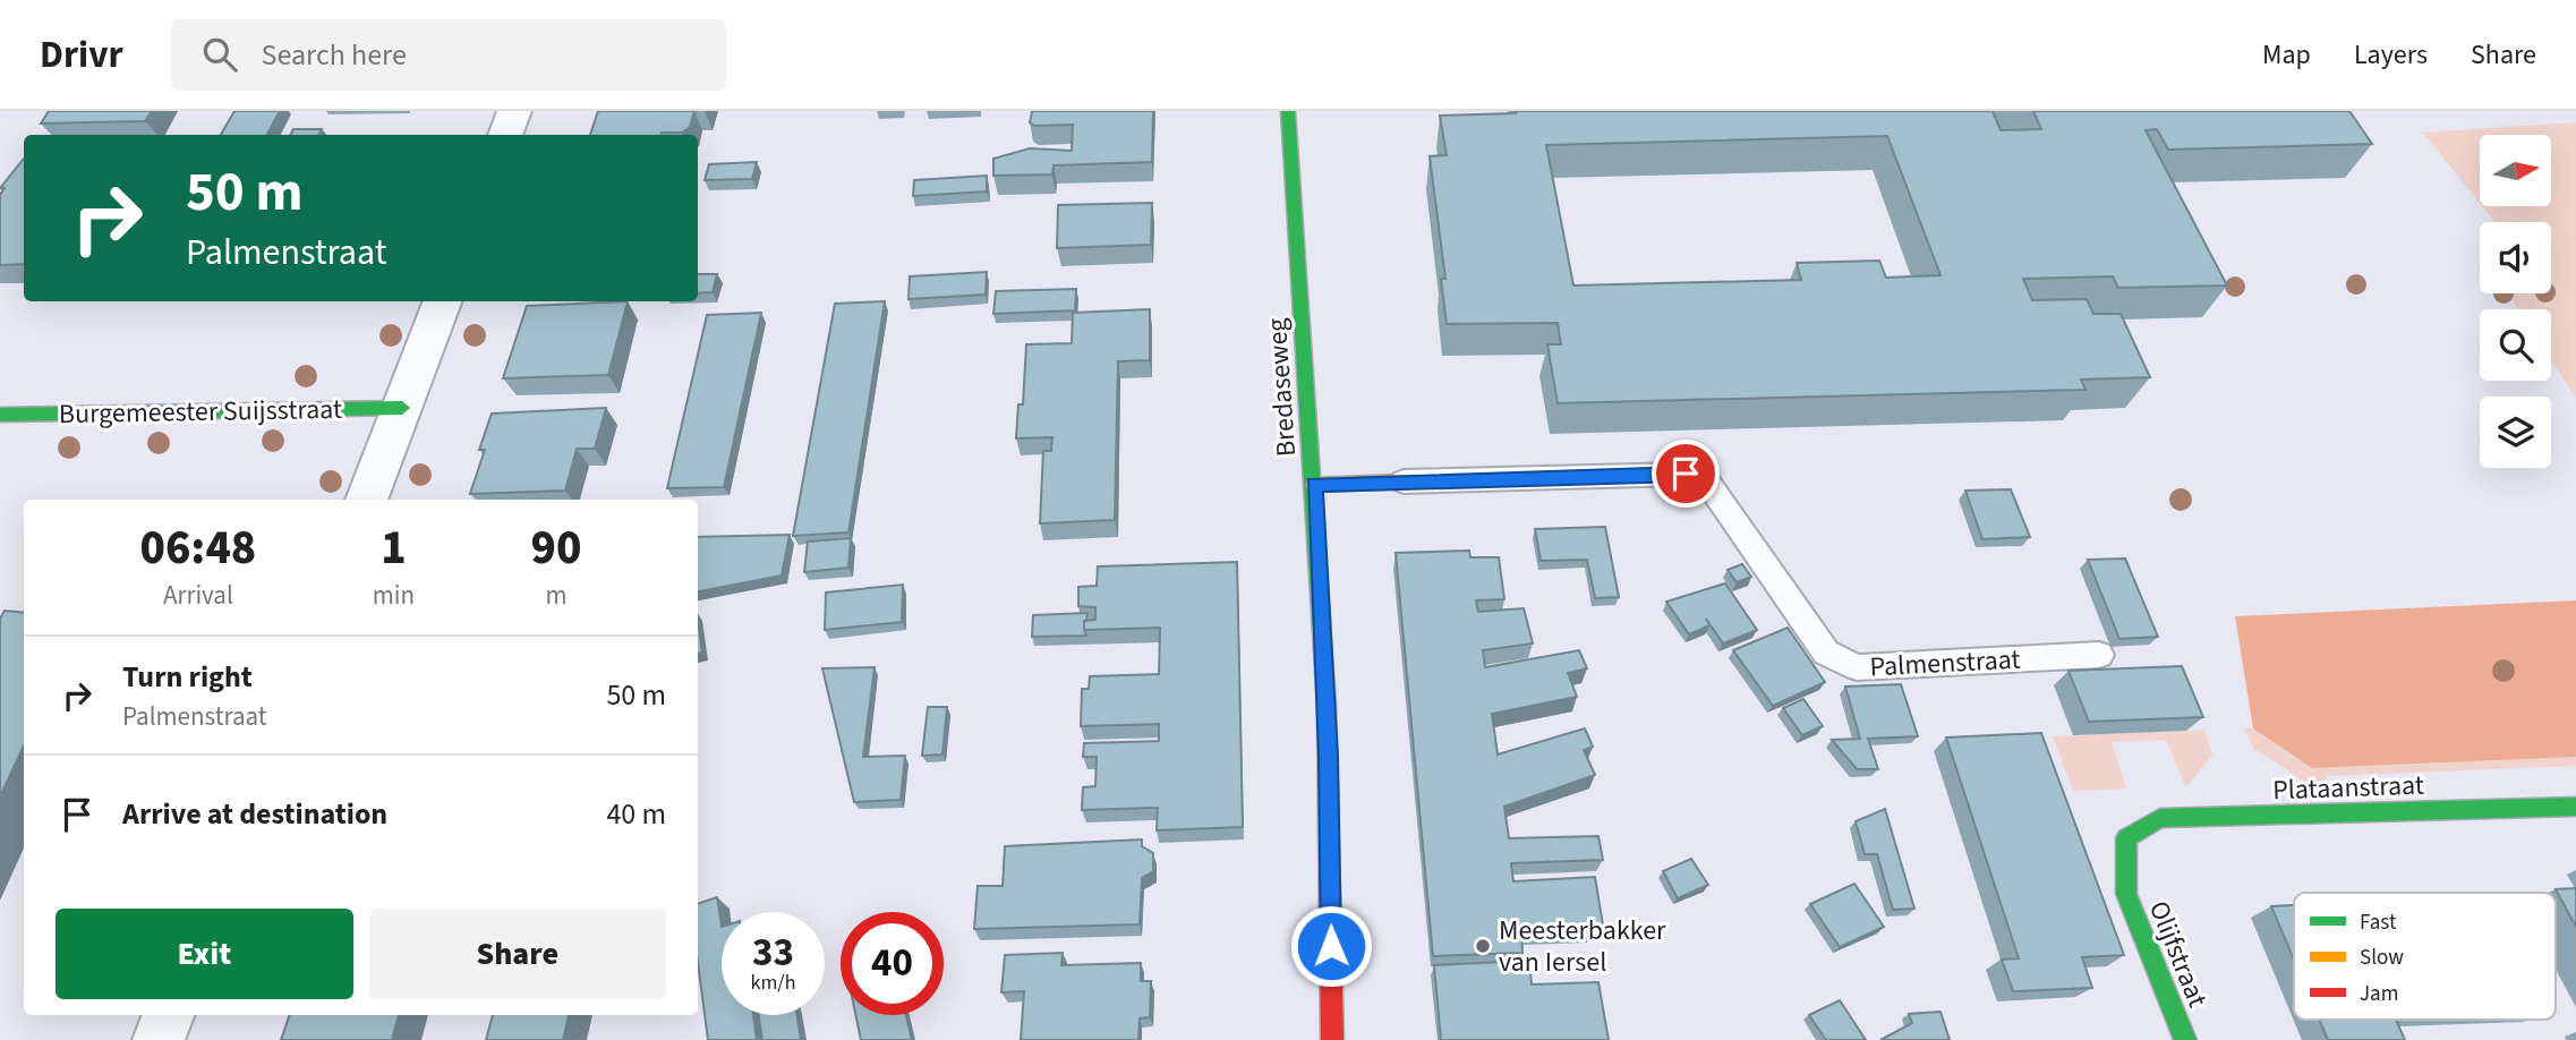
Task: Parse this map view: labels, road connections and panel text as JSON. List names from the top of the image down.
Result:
{
  "streets": {
    "street": [
      "Bredaseweg",
      "Burgemeester Suijsstraat",
      "Palmenstraat",
      "Plataanstraat",
      "Olijfstraat"
    ]
  },
  "crossings": [
    ["Bredaseweg", "Palmenstraat"],
    ["Plataanstraat", "Olijfstraat"]
  ],
  "places": ["Meesterbakker van Iersel"],
  "legend": ["Fast", "Slow", "Jam"],
  "north": "right",
  "page": {
    "header": "Drivr",
    "search": "Search here",
    "nav": ["Map", "Layers", "Share"],
    "turn": ["50 m", "Palmenstraat"],
    "eta": [
      "06:48",
      "Arrival",
      "1",
      "min",
      "90",
      "m"
    ],
    "list": [
      {
        "name": "Turn right",
        "note": "Palmenstraat",
        "value": "50 m"
      },
      {
        "name": "Arrive at destination",
        "value": "40 m"
      }
    ],
    "buttons": ["Exit", "Share"],
    "speed": "33 km/h",
    "limit": "40"
  }
}
